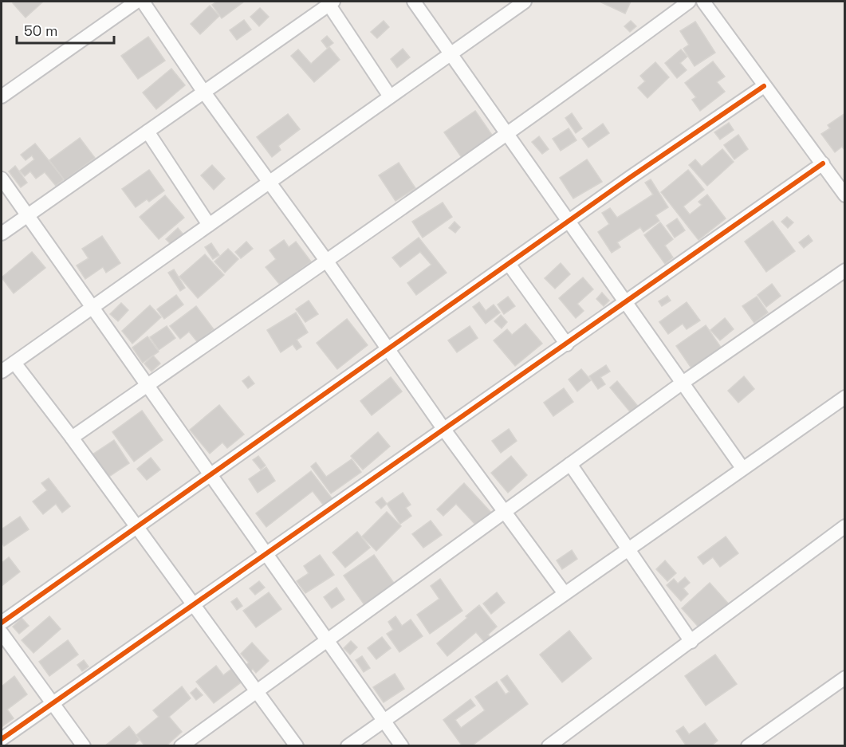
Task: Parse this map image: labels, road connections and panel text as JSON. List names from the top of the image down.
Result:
{
  "scale_bar": "50 m"
}
